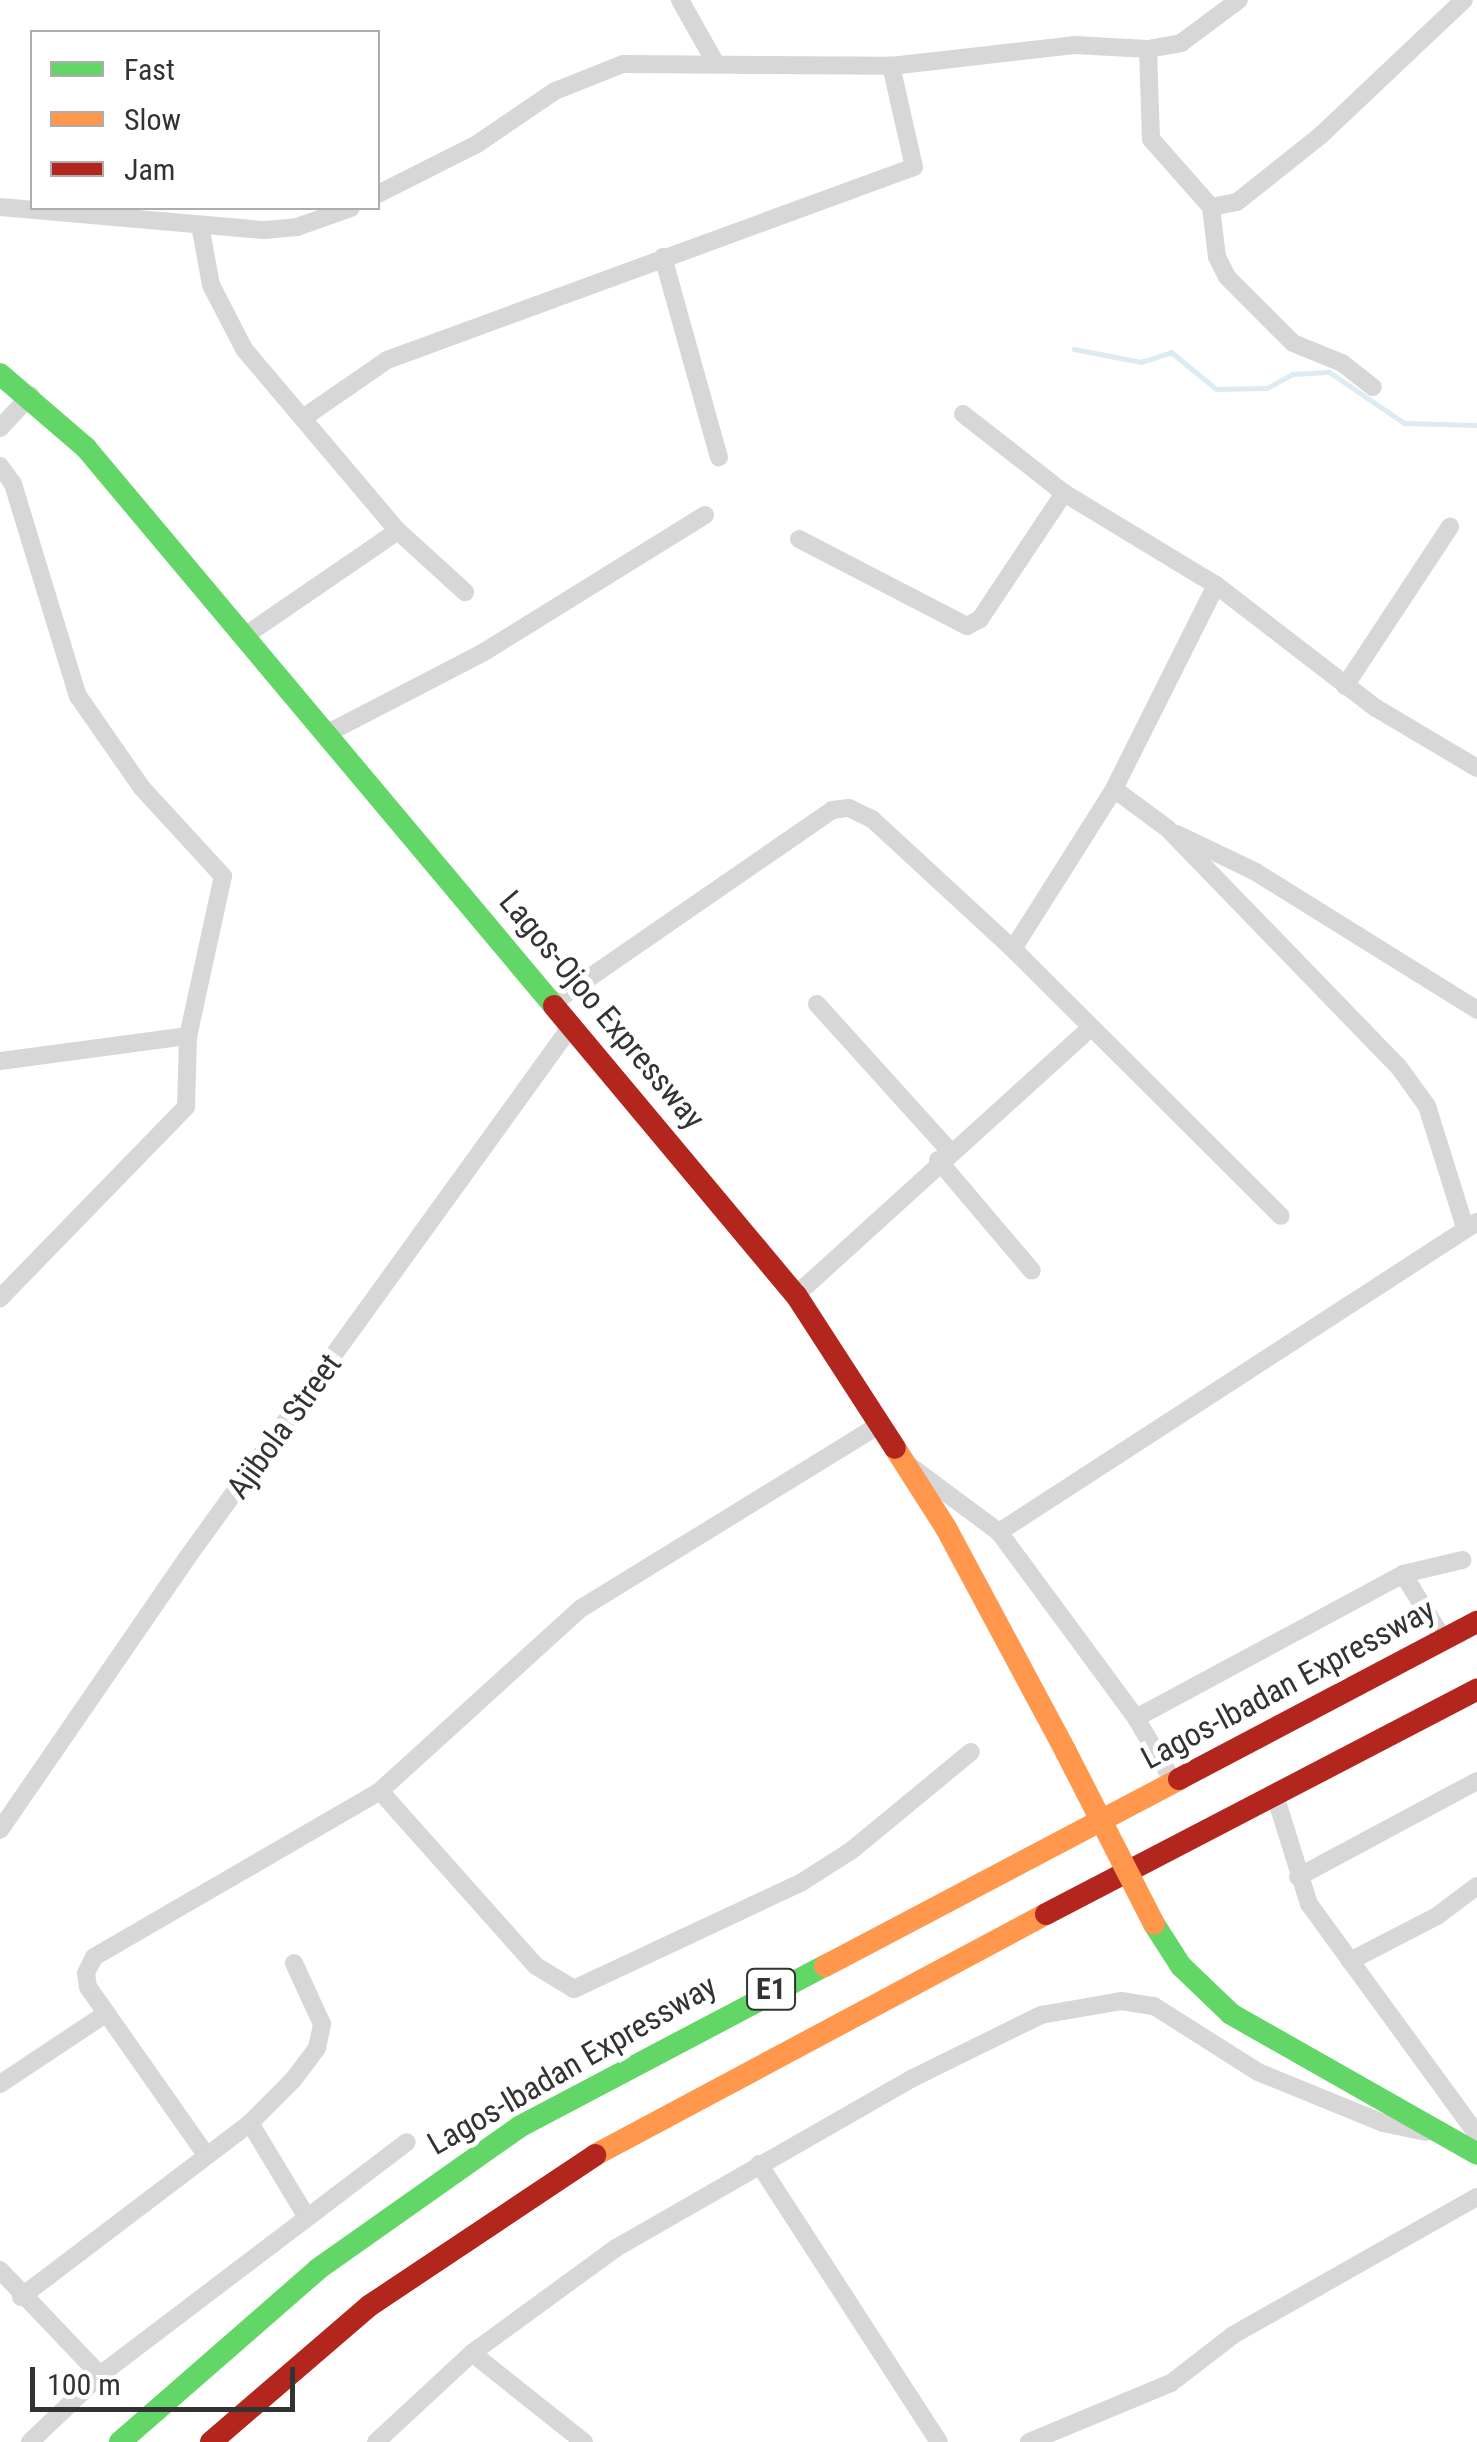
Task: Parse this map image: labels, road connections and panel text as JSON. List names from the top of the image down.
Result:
{
  "streets": {
    "main road": ["Lagos-Ojoo Expressway", "Lagos-Ibadan Expressway", "E1"],
    "street": ["Ajibola Street"]
  },
  "crossings": [
    ["Lagos-Ojoo Expressway", "Ajibola Street"]
  ],
  "legend": ["Fast", "Slow", "Jam"],
  "scale_bar": "100 m"
}
